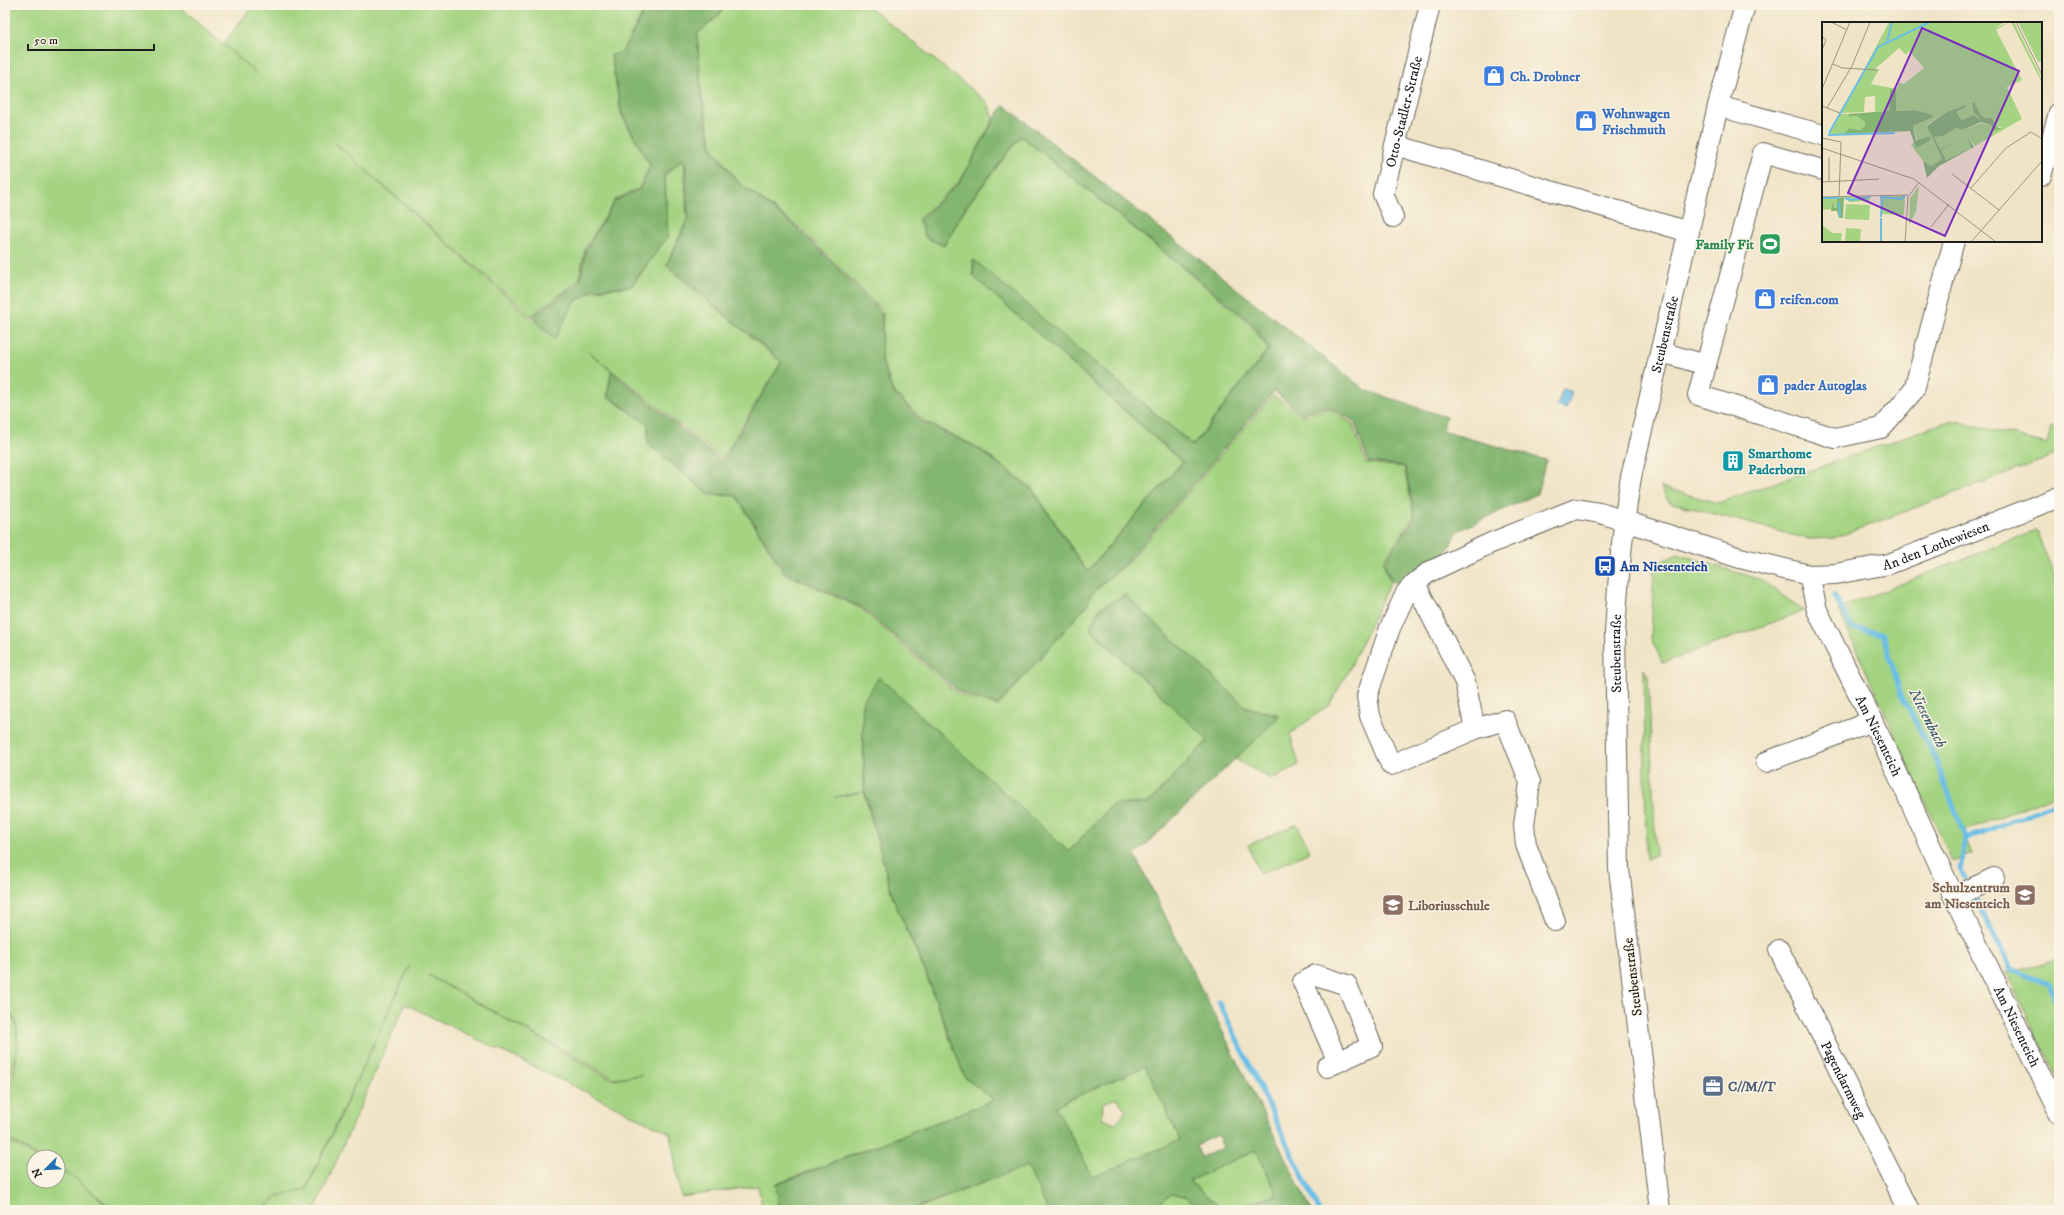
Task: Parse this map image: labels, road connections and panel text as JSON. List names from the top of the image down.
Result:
{
  "streets": {
    "street": [
      "Otto-Stadler-Straße",
      "Steubenstraße",
      "An den Lothewiesen",
      "Am Niesenteich",
      "Pagendarmweg"
    ]
  },
  "crossings": [
    ["An den Lothewiesen", "Am Niesenteich"]
  ],
  "water": ["Niesenbach"],
  "places": {
    "shop": [
      "Ch. Drobner",
      "Wohnwagen Frischmuth",
      "reifen.com",
      "pader Autoglas"
    ],
    "sports": ["Family Fit"],
    "building": ["Smarthome Paderborn"],
    "bus stop": ["Am Niesenteich"],
    "school or university": ["Schulzentrum am Niesenteich", "Liboriusschule"],
    "office": ["C//M//T"]
  },
  "scale_bar": "50 m",
  "north": "bottom left"
}
